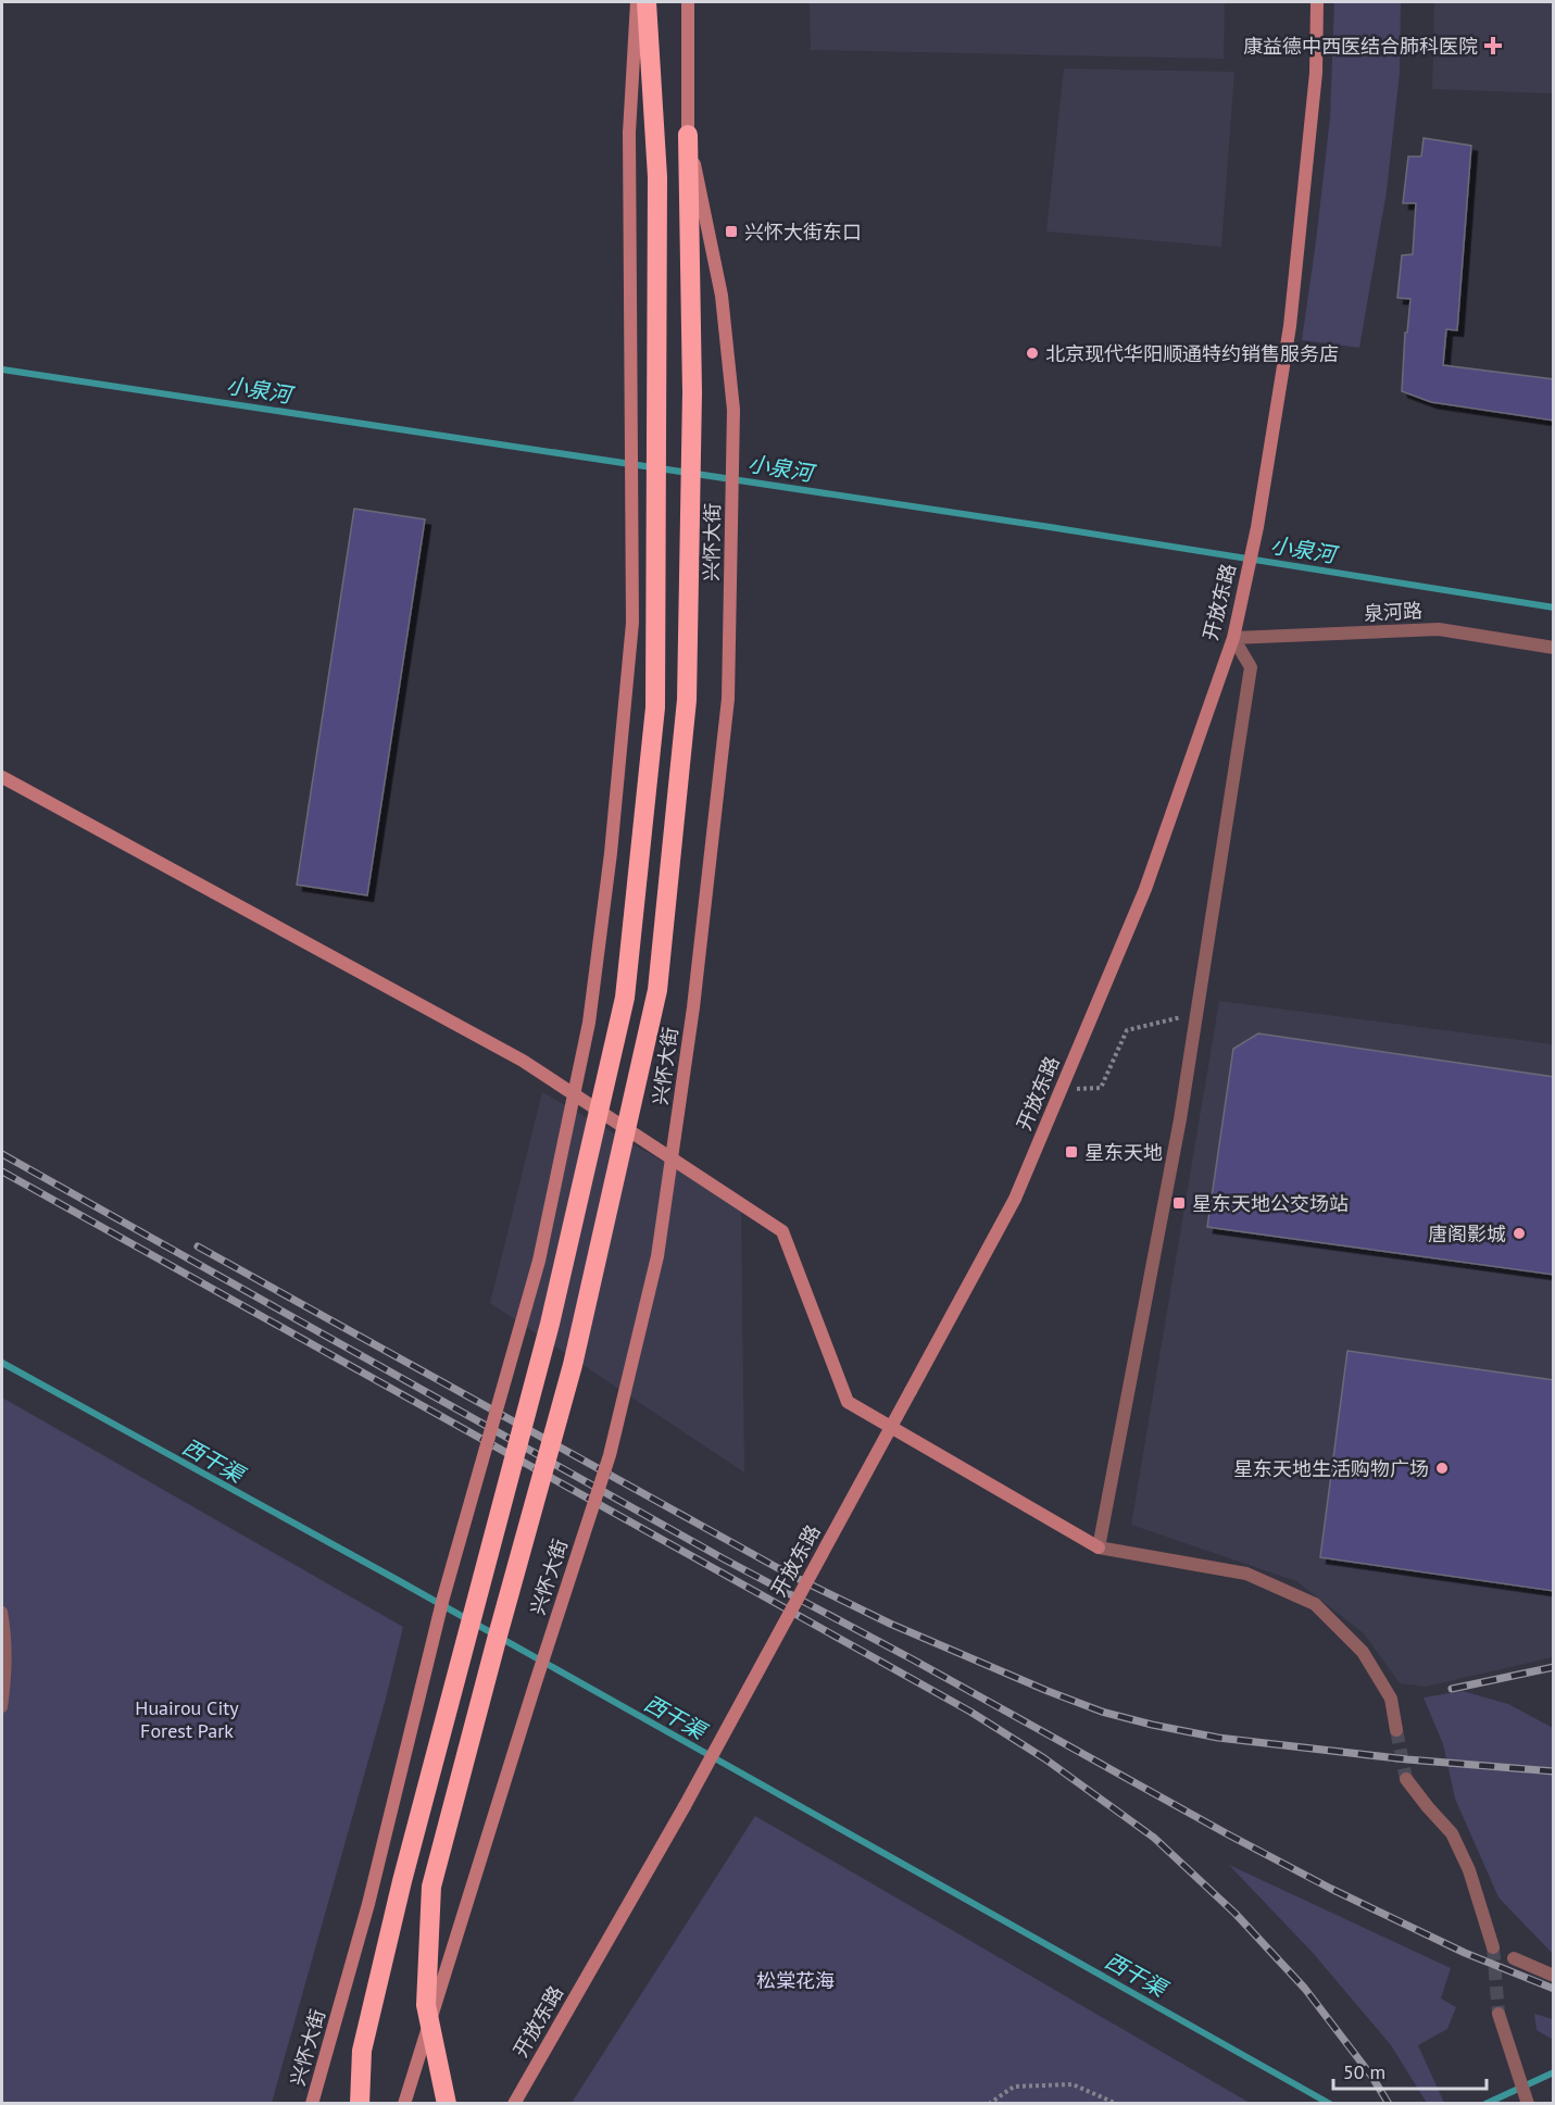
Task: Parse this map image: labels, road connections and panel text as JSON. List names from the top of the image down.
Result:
{
  "streets": {
    "main road": ["兴怀大街", "开放东路"],
    "street": ["泉河路"]
  },
  "crossings": [
    ["开放东路", "泉河路"]
  ],
  "water": ["小泉河", "西干渠"],
  "parks": ["Huairou City Forest Park", "松棠花海"],
  "places": {
    "health": ["康益德中西医结合肺科医院"],
    "transit": ["兴怀大街东口", "星东天地", "星东天地公交场站"],
    "other": ["北京现代华阳顺通特约销售服务店", "唐阁影城", "星东天地生活购物广场"]
  },
  "scale_bar": "50 m"
}
